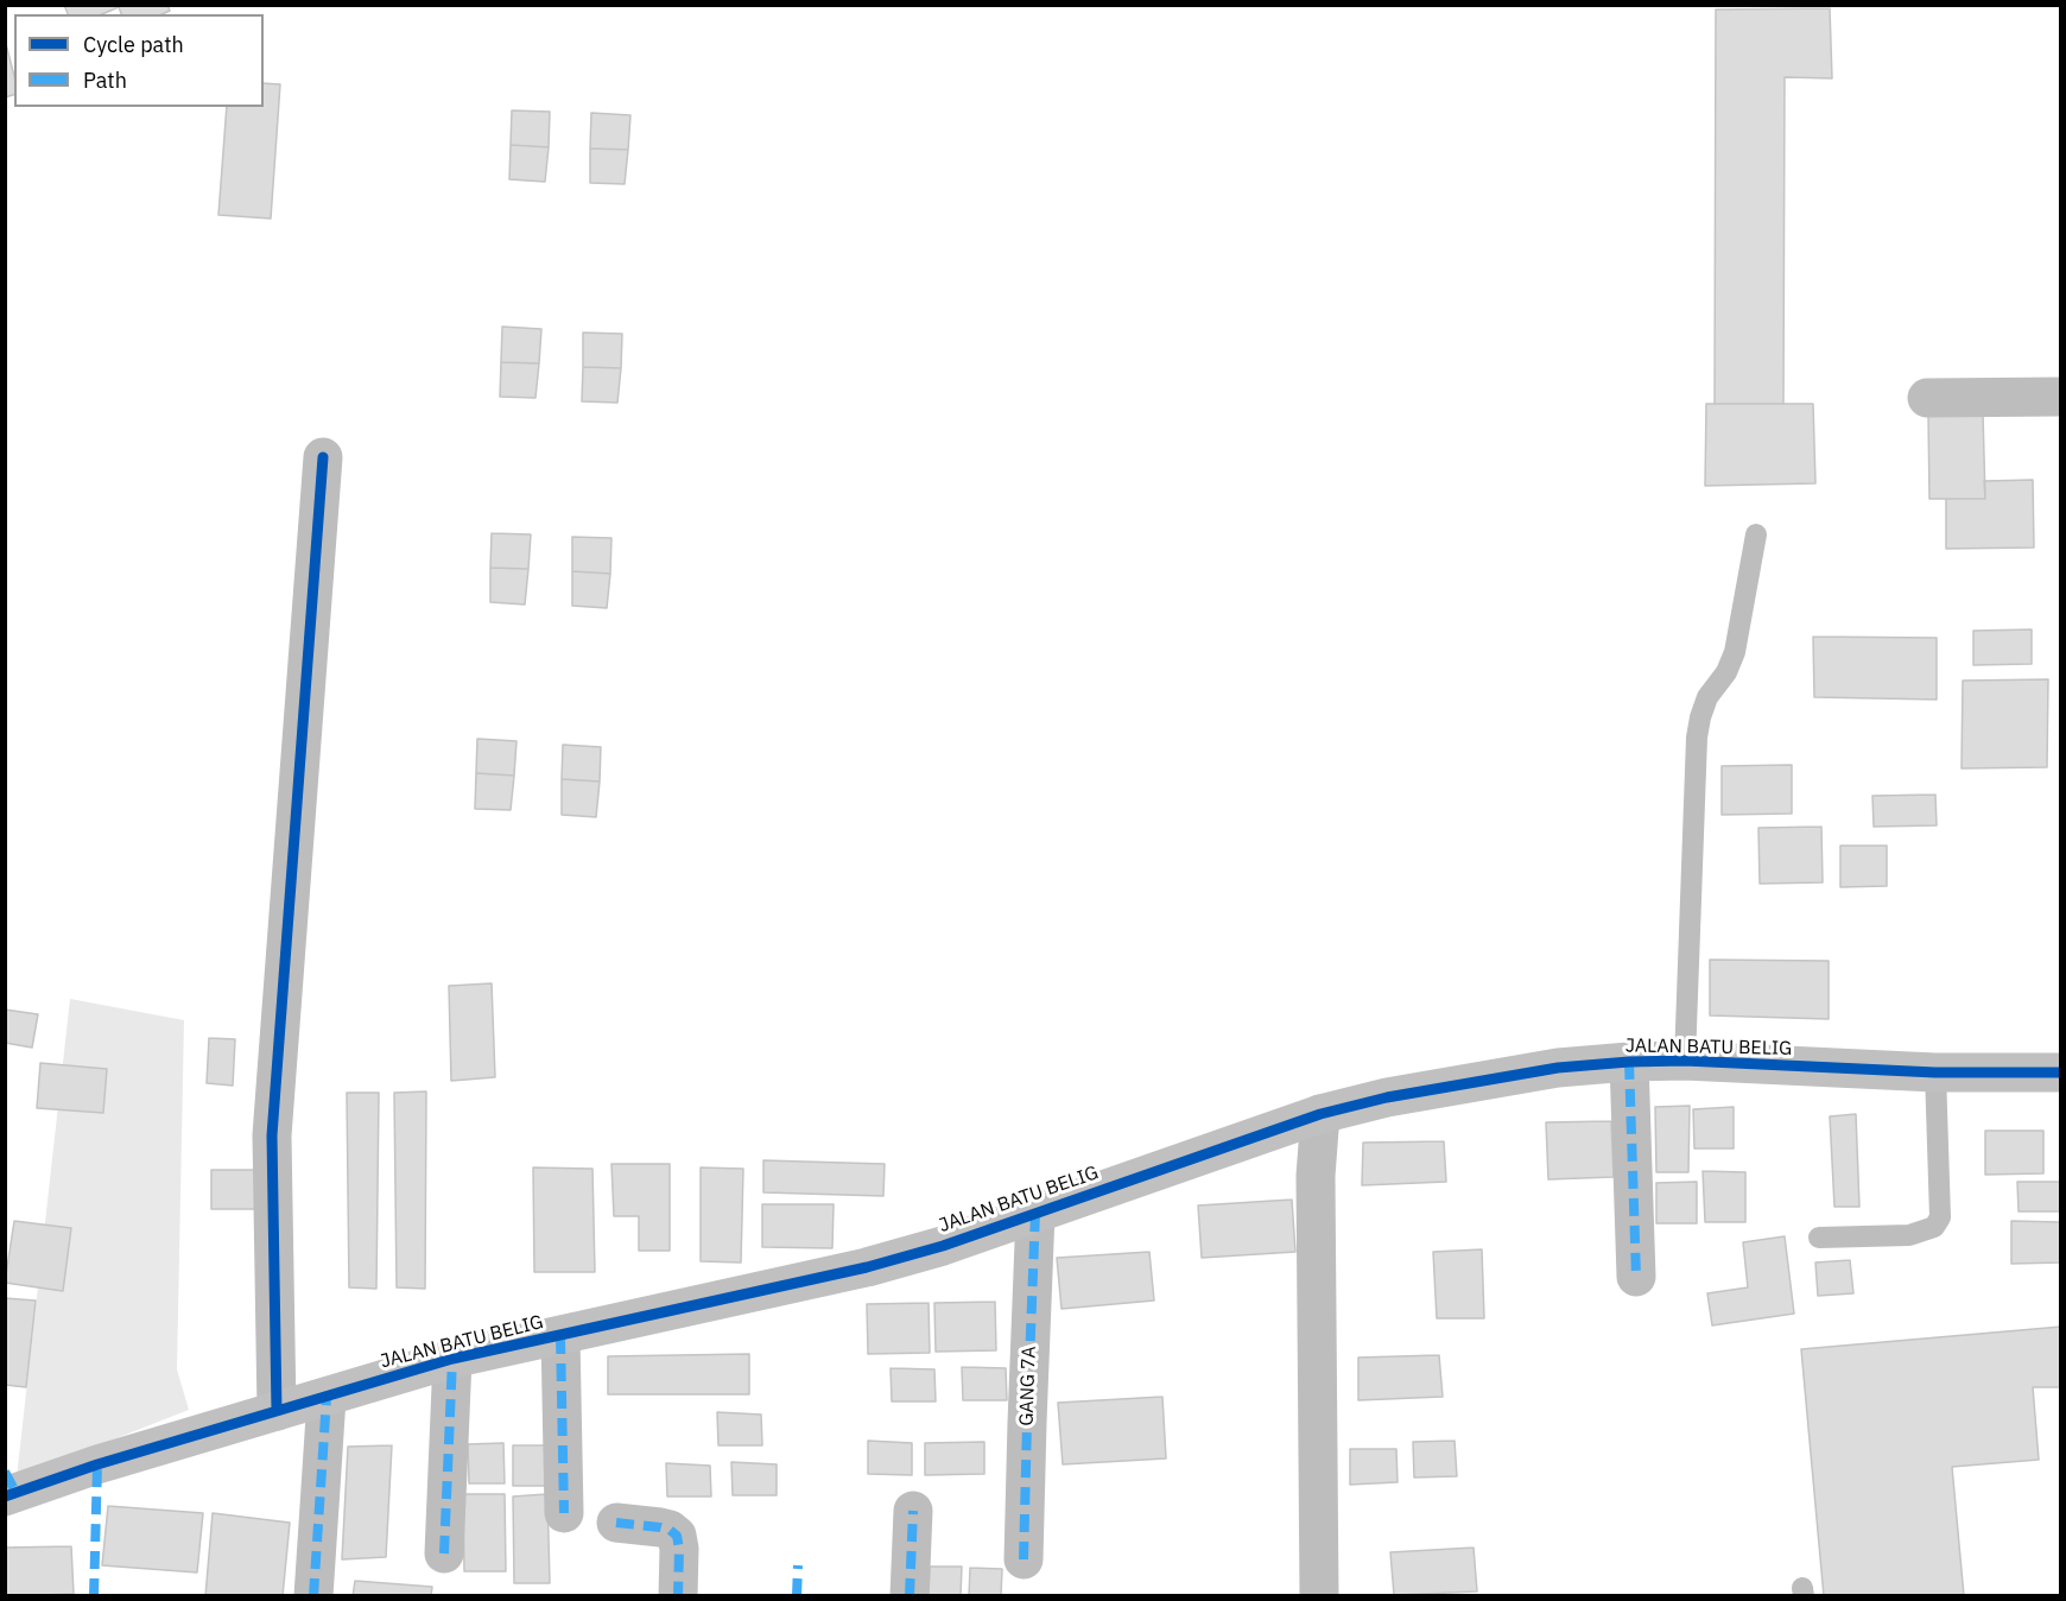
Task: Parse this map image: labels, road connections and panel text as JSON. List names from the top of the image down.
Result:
{
  "streets": {
    "street": ["JALAN BATU BELIG", "GANG 7A"]
  },
  "crossings": [
    ["JALAN BATU BELIG", "GANG 7A"]
  ],
  "legend": ["Cycle path", "Path"]
}
